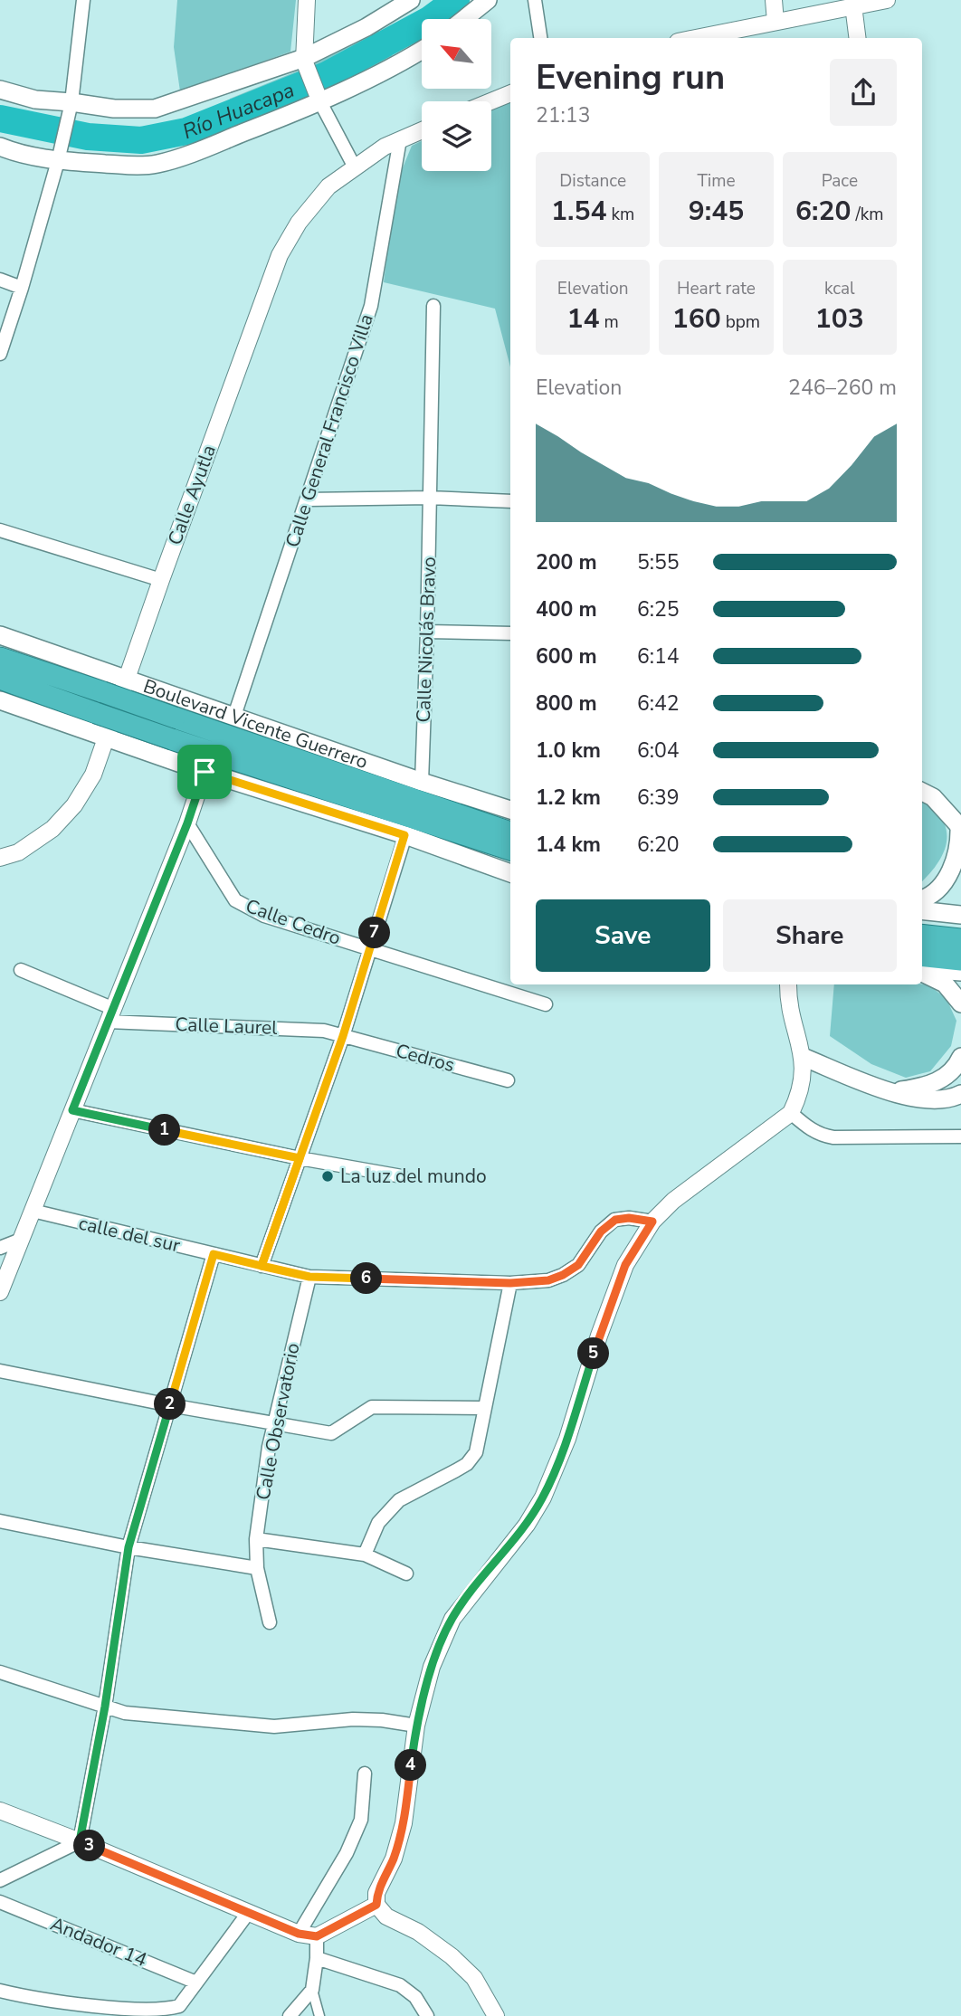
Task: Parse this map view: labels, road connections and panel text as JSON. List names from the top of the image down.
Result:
{
  "streets": {
    "highway": ["Boulevard Vicente Guerrero"],
    "street": [
      "Calle General Francisco Villa",
      "Calle Ayutla",
      "Calle Nicolás Bravo",
      "Calle Cedro",
      "Calle Laurel",
      "Cedros",
      "calle del sur",
      "Calle Observatorio",
      "Andador 14"
    ]
  },
  "crossings": [
    ["Calle General Francisco Villa", "Calle Ayutla"],
    ["Calle General Francisco Villa", "Boulevard Vicente Guerrero"],
    ["Calle Ayutla", "Boulevard Vicente Guerrero"],
    ["Calle Nicolás Bravo", "Boulevard Vicente Guerrero"],
    ["Calle Laurel", "Cedros"],
    ["calle del sur", "Calle Observatorio"]
  ],
  "water": ["Río Huacapa"],
  "places": ["La luz del mundo"],
  "north": "top left",
  "page": {
    "heading": ["Evening run", "21:13"],
    "stats": [
      ["Distance", "1.54 km"],
      ["Time", "9:45"],
      ["Pace", "6:20 /km"],
      ["Elevation", "14 m"],
      ["Heart rate", "160 bpm"],
      ["kcal", "103"]
    ],
    "chart": ["Elevation", "246–260 m"],
    "list": [
      {
        "name": "200 m",
        "note": "5:55"
      },
      {
        "name": "400 m",
        "note": "6:25"
      },
      {
        "name": "600 m",
        "note": "6:14"
      },
      {
        "name": "800 m",
        "note": "6:42"
      },
      {
        "name": "1.0 km",
        "note": "6:04"
      },
      {
        "name": "1.2 km",
        "note": "6:39"
      },
      {
        "name": "1.4 km",
        "note": "6:20"
      }
    ],
    "buttons": ["Save", "Share"],
    "pins": [
      "7",
      "1",
      "6",
      "5",
      "2",
      "4",
      "3"
    ]
  }
}
